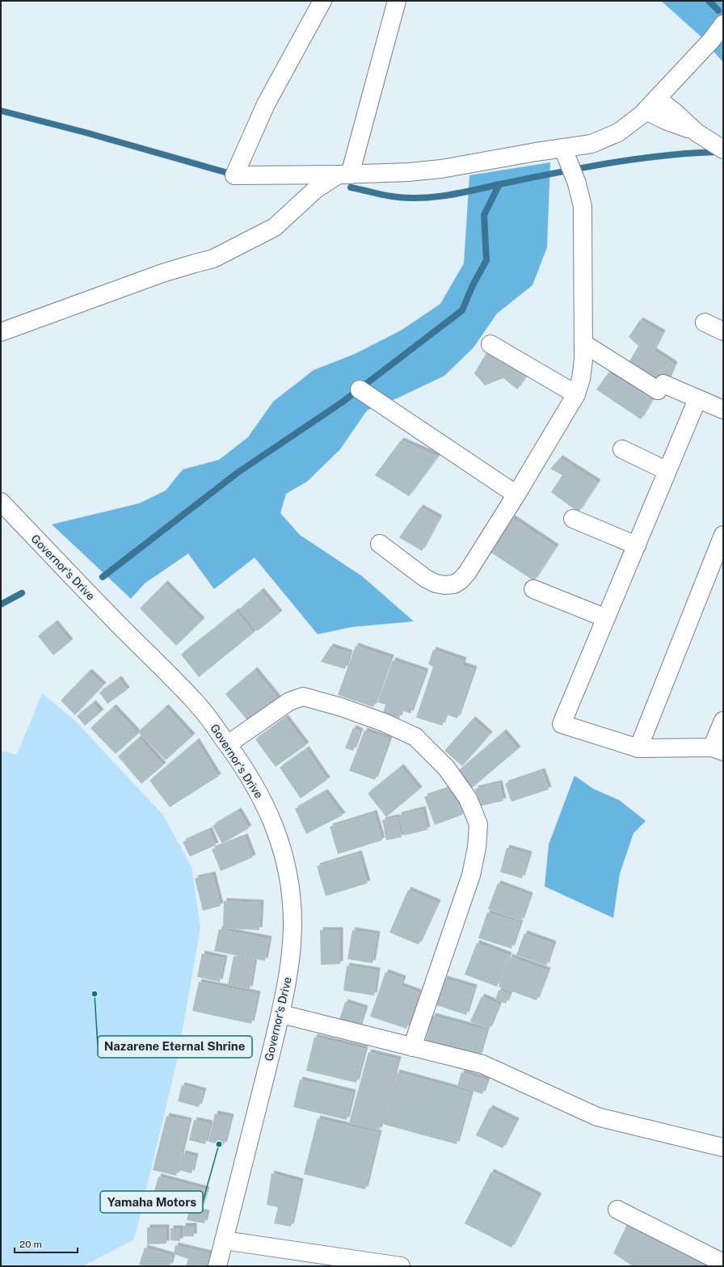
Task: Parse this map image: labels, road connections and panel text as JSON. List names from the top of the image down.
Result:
{
  "streets": {
    "street": ["Governor's Drive"]
  },
  "places": ["Nazarene Eternal Shrine", "Yamaha Motors"],
  "scale_bar": "20 m"
}
